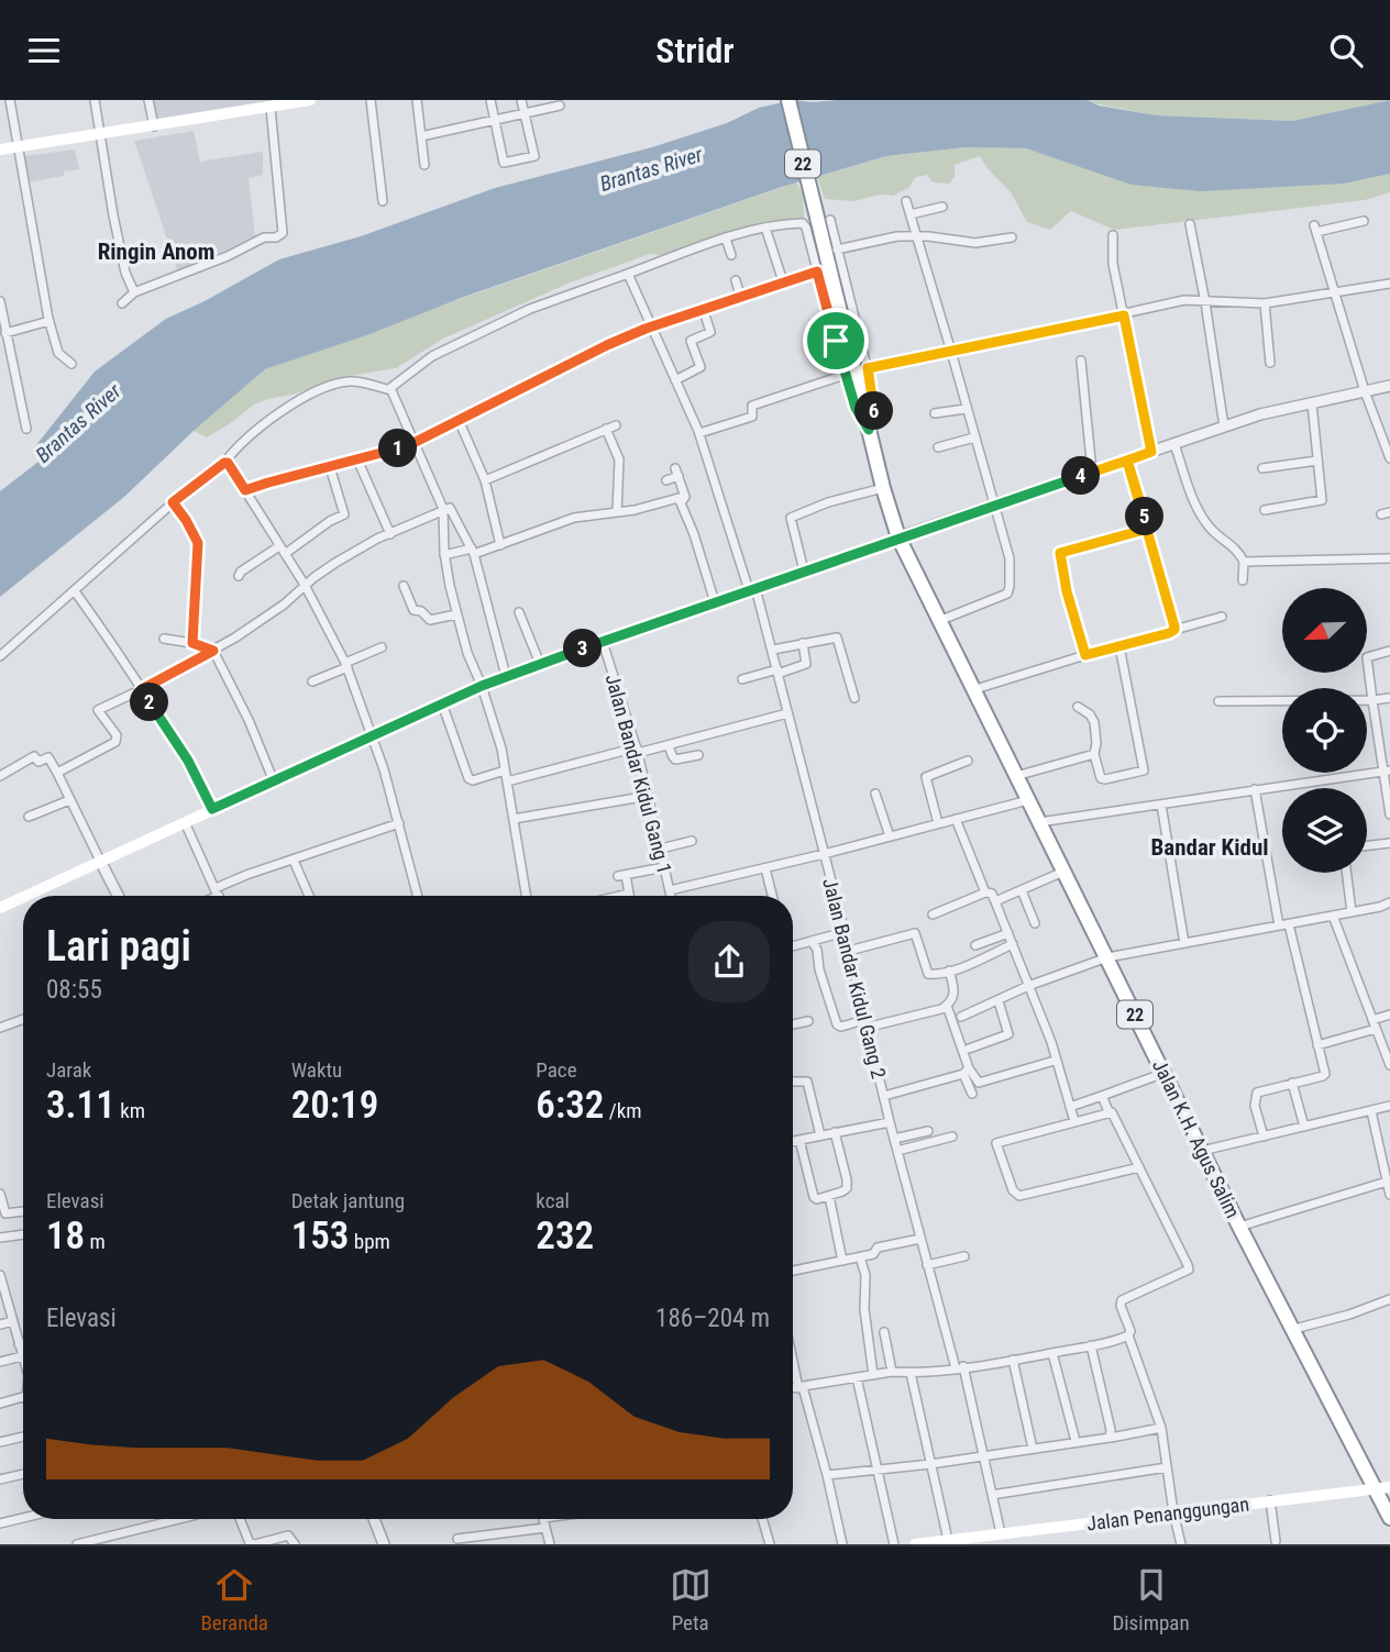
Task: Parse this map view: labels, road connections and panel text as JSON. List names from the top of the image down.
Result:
{
  "streets": {
    "highway": ["22", "Jalan K.H. Agus Salim"],
    "main road": ["Jalan Penanggungan"],
    "street": ["Jalan Bandar Kidul Gang 1", "Jalan Bandar Kidul Gang 2"]
  },
  "crossings": [
    ["22", "Jalan K.H. Agus Salim"],
    ["22", "Jalan Penanggungan"],
    ["Jalan Bandar Kidul Gang 2", "Jalan Penanggungan"],
    ["Jalan K.H. Agus Salim", "Jalan Penanggungan"]
  ],
  "districts": ["Ringin Anom", "Bandar Kidul"],
  "water": ["Brantas River"],
  "north": "bottom left",
  "page": {
    "header": "Stridr",
    "pins": [
      "6",
      "1",
      "4",
      "5",
      "3",
      "2"
    ],
    "heading": ["Lari pagi", "08:55"],
    "stats": [
      ["Jarak", "3.11 km"],
      ["Waktu", "20:19"],
      ["Pace", "6:32 /km"],
      ["Elevasi", "18 m"],
      ["Detak jantung", "153 bpm"],
      ["kcal", "232"]
    ],
    "chart": ["Elevasi", "186–204 m"],
    "tabs": ["Beranda", "Peta", "Disimpan"]
  }
}
